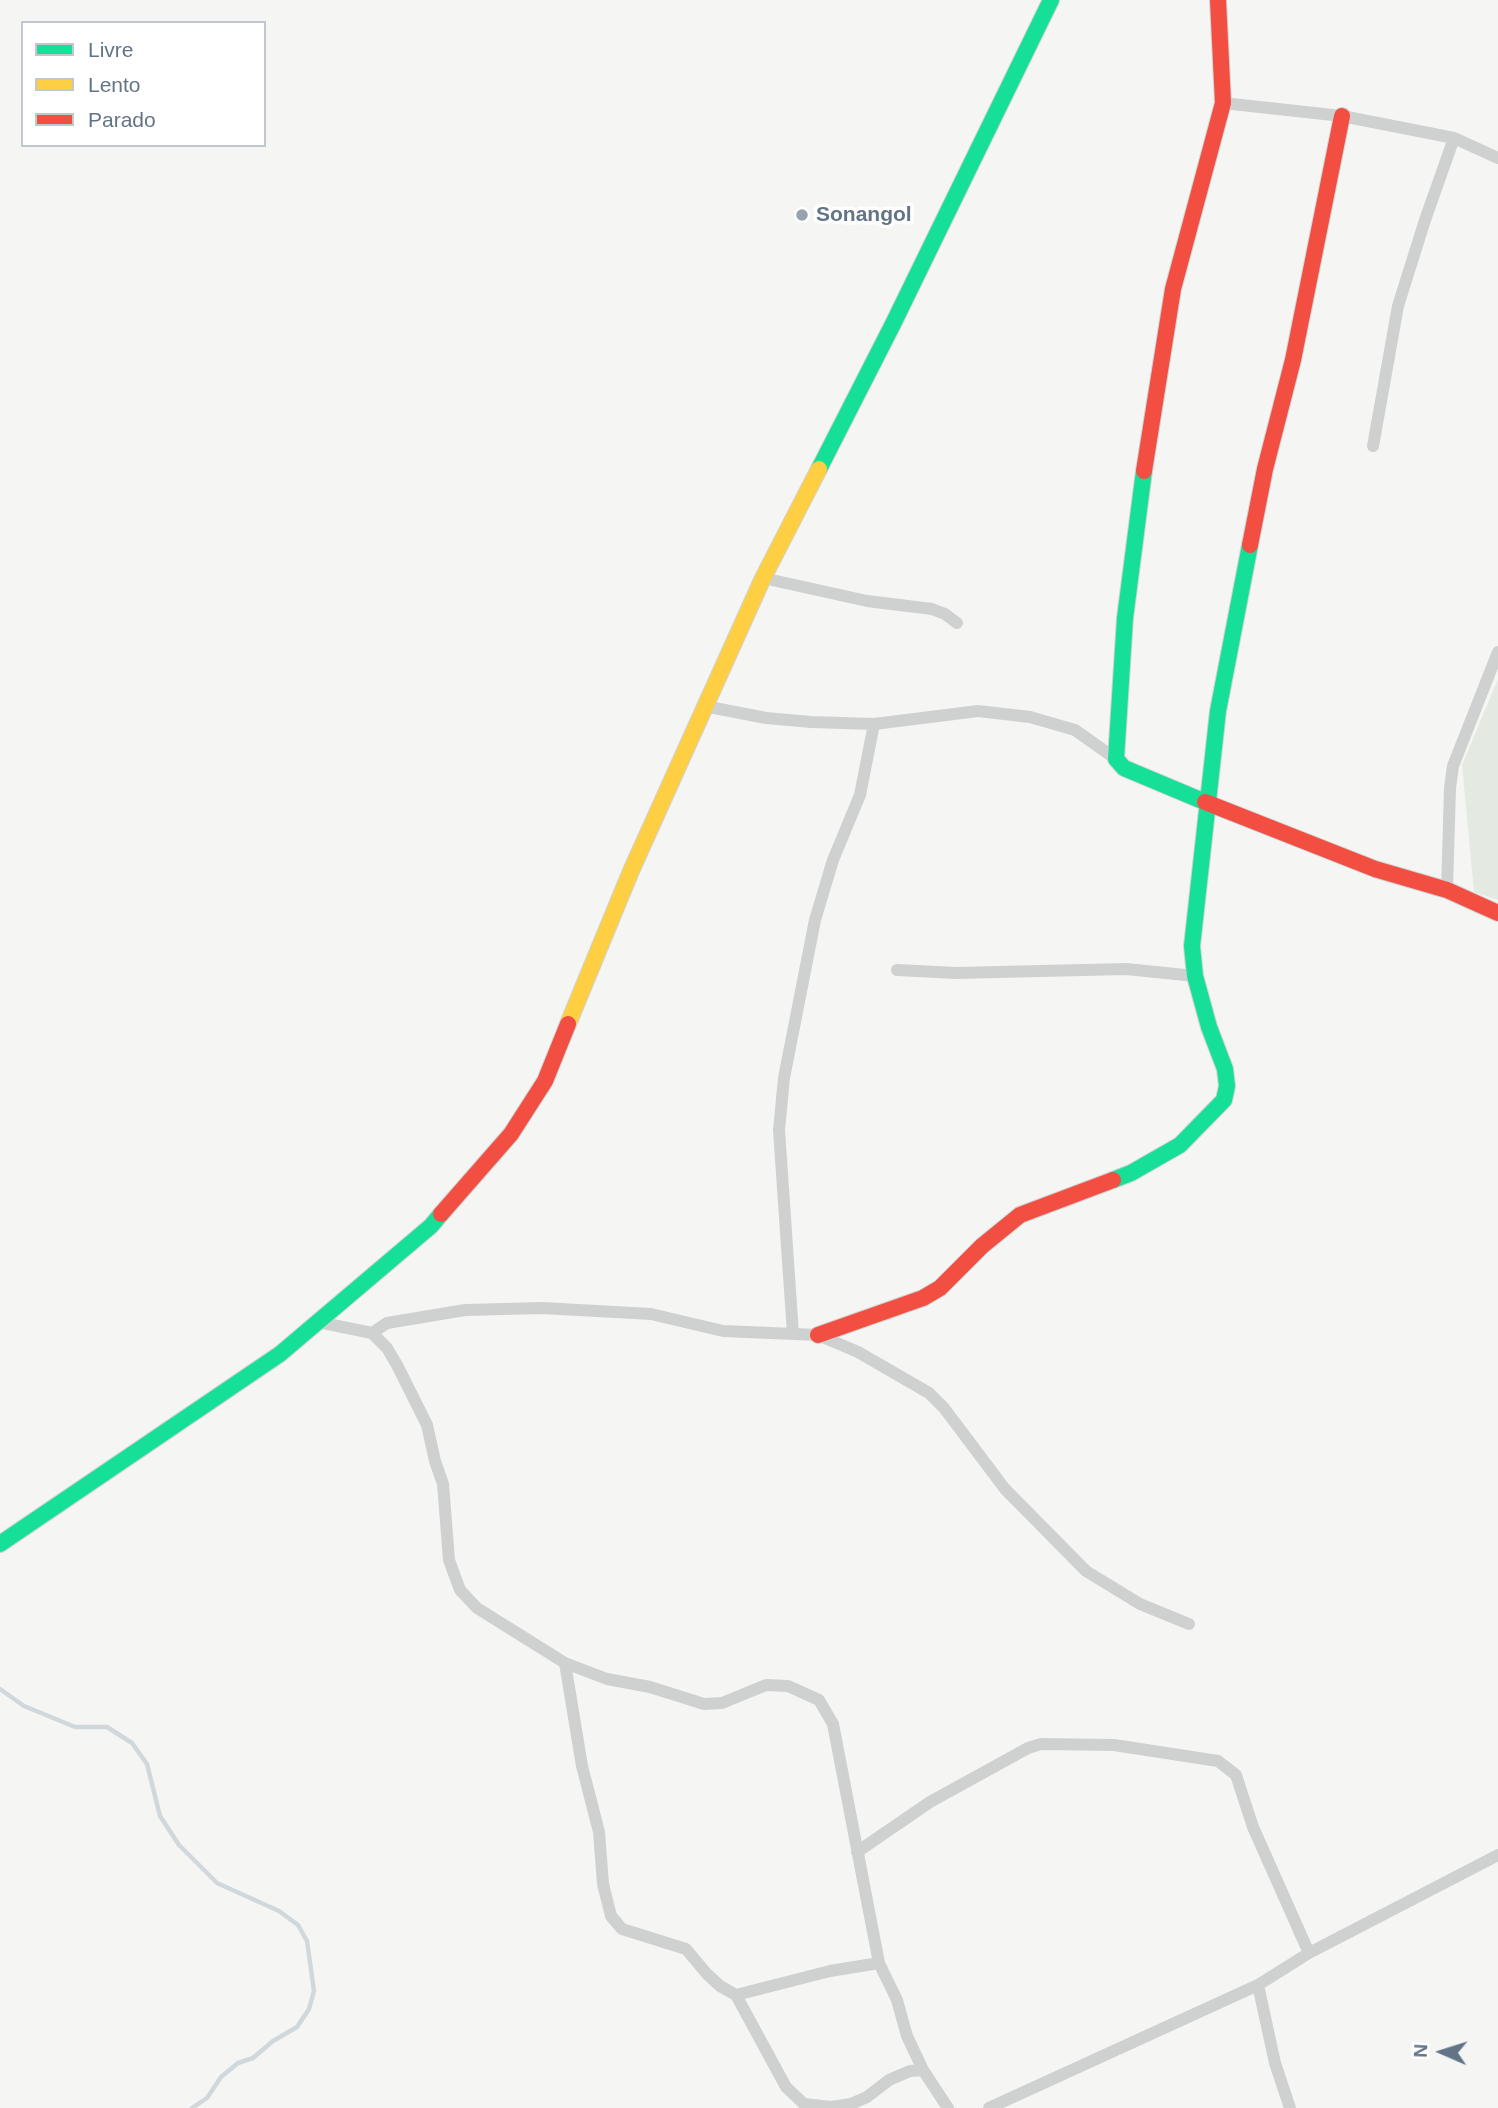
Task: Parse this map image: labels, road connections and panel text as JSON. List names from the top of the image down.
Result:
{
  "places": ["Sonangol"],
  "legend": ["Livre", "Lento", "Parado"],
  "north": "left"
}
